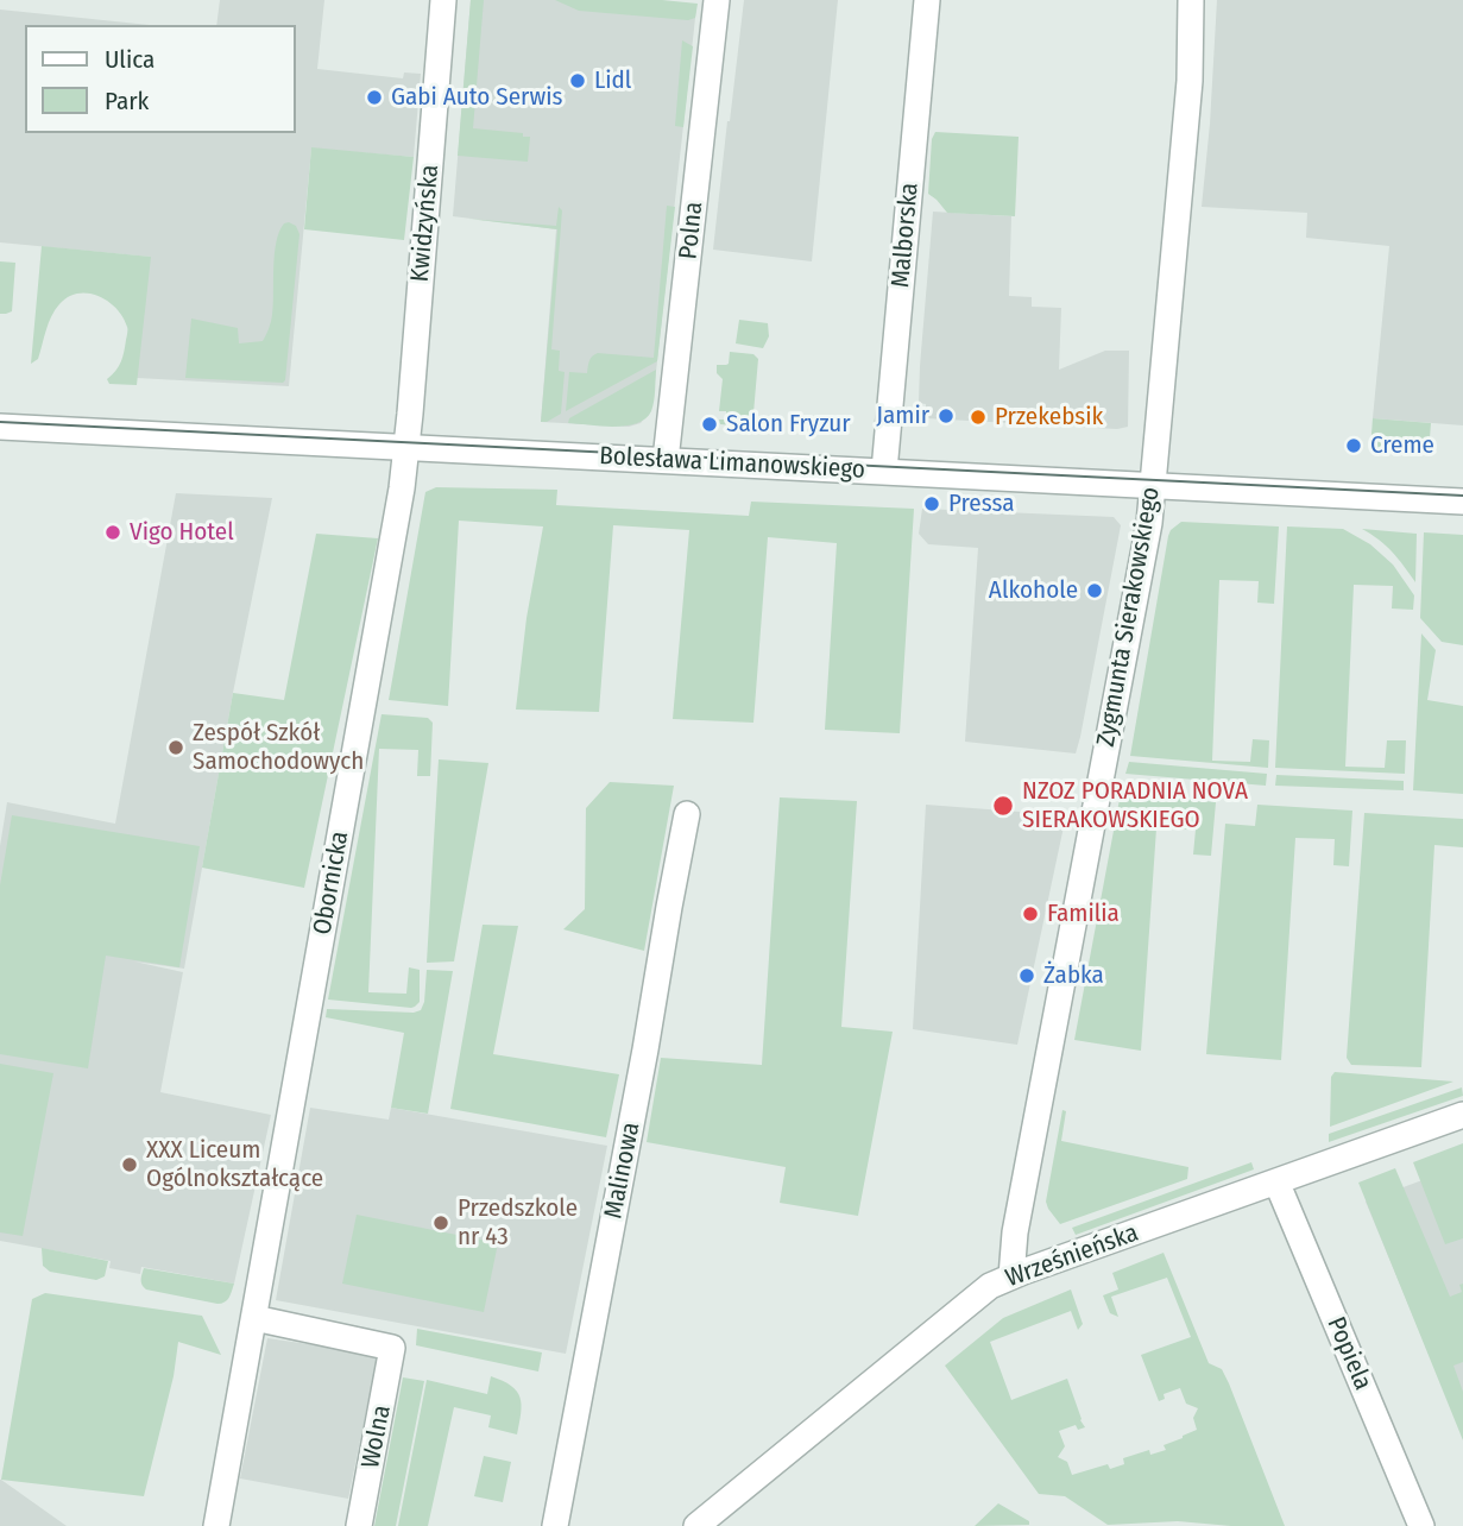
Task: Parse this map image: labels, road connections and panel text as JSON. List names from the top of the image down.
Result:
{
  "streets": {
    "street": [
      "Kwidzyńska",
      "Polna",
      "Malborska",
      "Bolesława Limanowskiego",
      "Zygmunta Sierakowskiego",
      "Obornicka",
      "Malinowa",
      "Wrześnieńska",
      "Popiela",
      "Wolna"
    ]
  },
  "crossings": [
    ["Kwidzyńska", "Bolesława Limanowskiego"],
    ["Kwidzyńska", "Obornicka"],
    ["Polna", "Bolesława Limanowskiego"],
    ["Malborska", "Bolesława Limanowskiego"],
    ["Bolesława Limanowskiego", "Zygmunta Sierakowskiego"],
    ["Bolesława Limanowskiego", "Obornicka"],
    ["Zygmunta Sierakowskiego", "Wrześnieńska"],
    ["Obornicka", "Wolna"],
    ["Wrześnieńska", "Popiela"]
  ],
  "places": [
    "Lidl",
    "Gabi Auto Serwis",
    "Jamir",
    "Przekebsik",
    "Salon Fryzur",
    "Creme",
    "Pressa",
    "Vigo Hotel",
    "Alkohole",
    "Zespół Szkół Samochodowych",
    "NZOZ PORADNIA NOVA SIERAKOWSKIEGO",
    "Familia",
    "Żabka",
    "XXX Liceum Ogólnokształcące",
    "Przedszkole nr 43"
  ],
  "legend": ["Ulica", "Park"]
}
